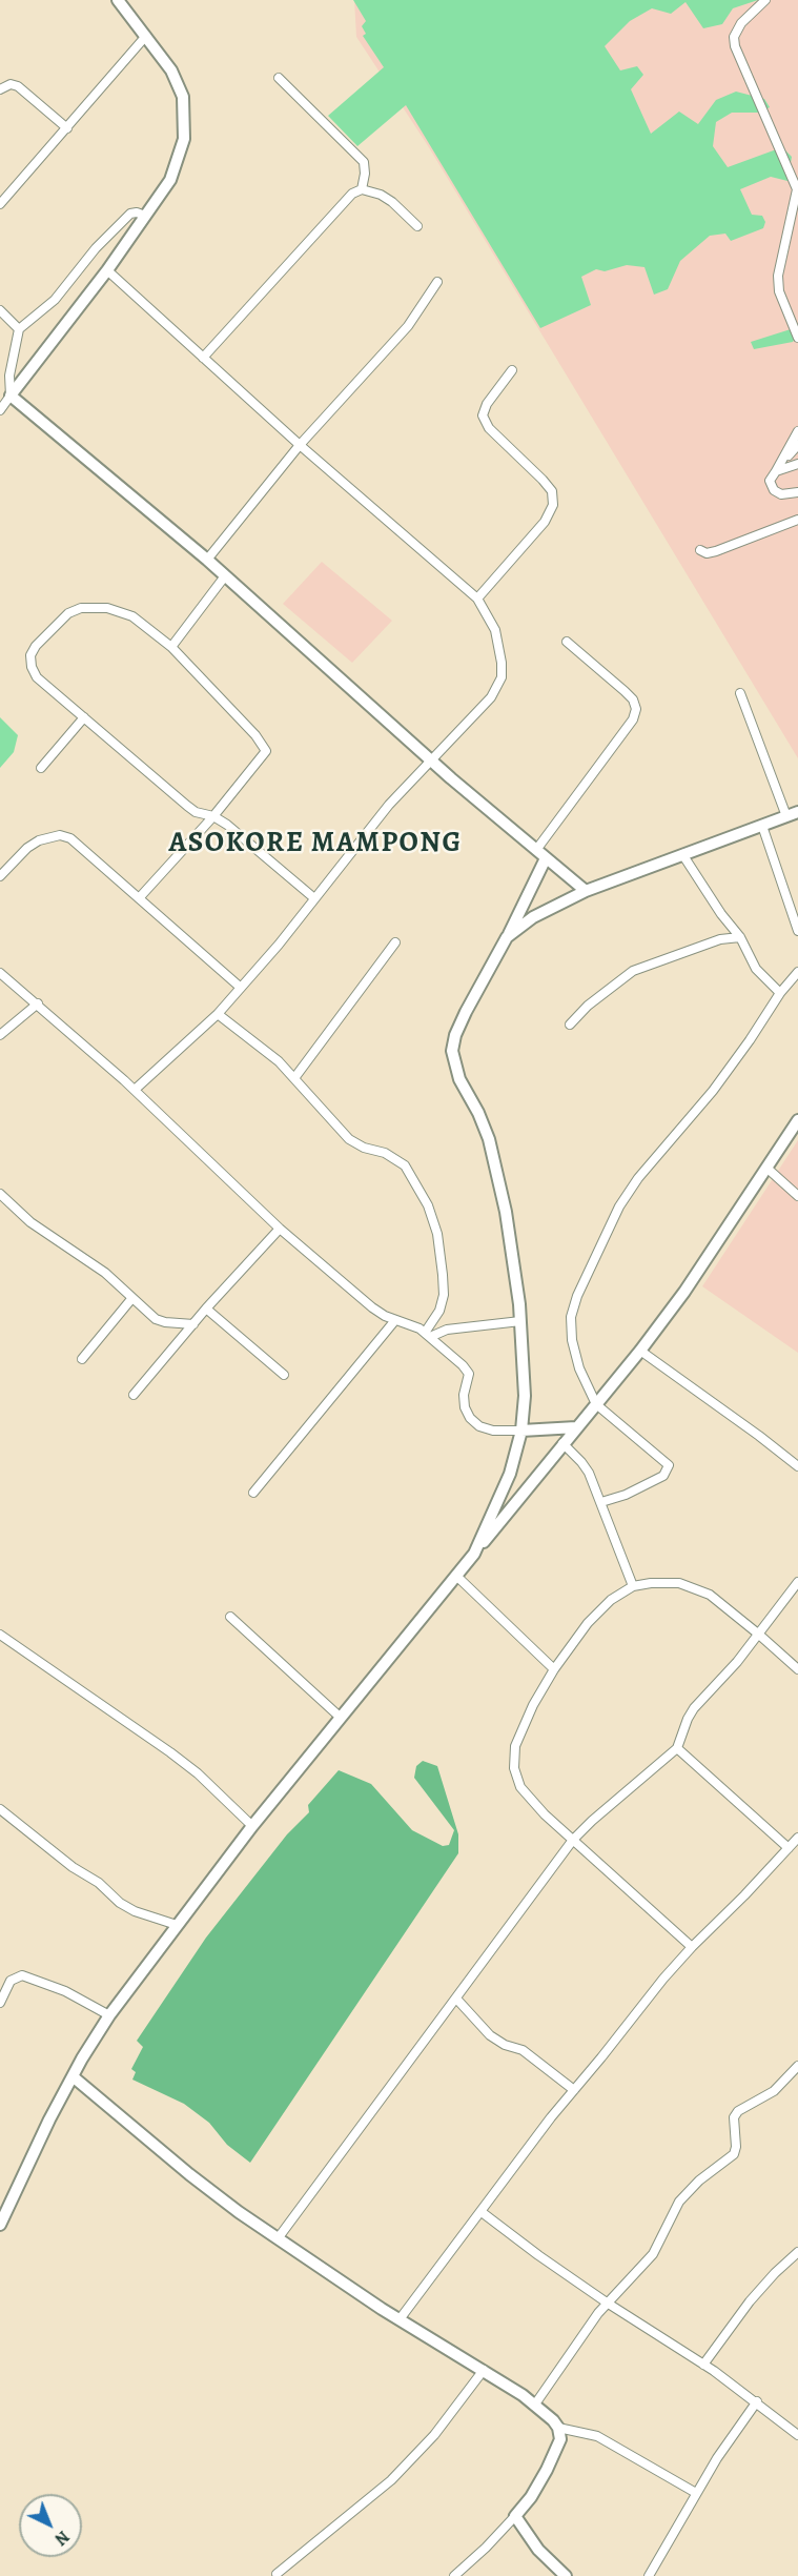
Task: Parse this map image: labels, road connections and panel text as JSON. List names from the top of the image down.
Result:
{
  "districts": ["ASOKORE MAMPONG"],
  "north": "bottom right"
}
